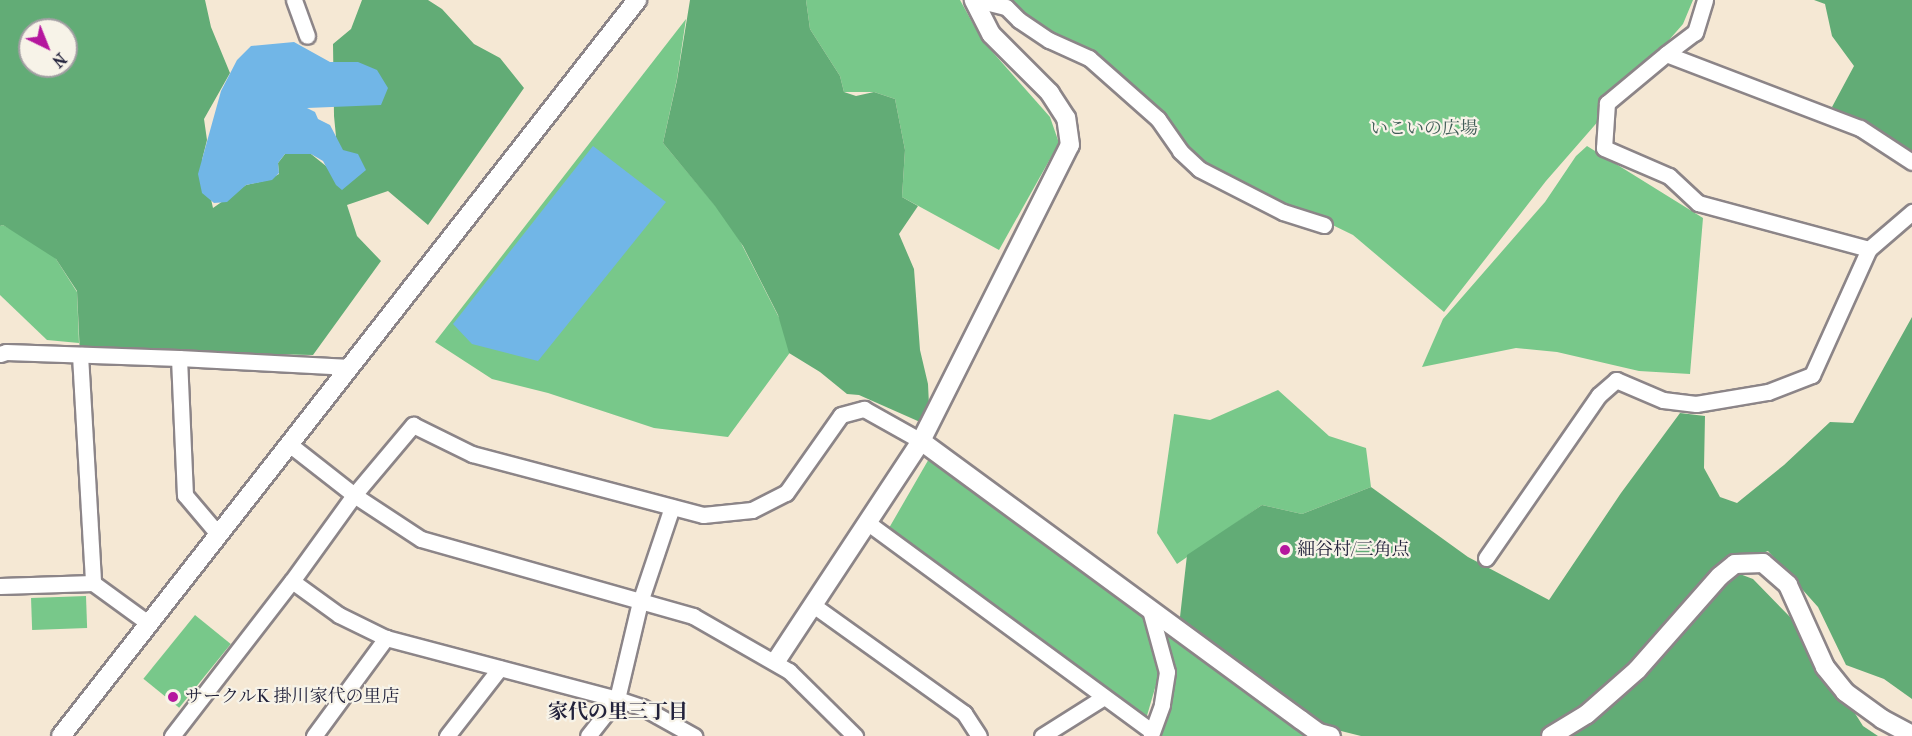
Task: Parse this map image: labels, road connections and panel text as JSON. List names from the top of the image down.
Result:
{
  "districts": ["家代の里三丁目"],
  "parks": ["いこいの広場"],
  "places": ["細谷村/三角点", "サークルK 掛川家代の里店"],
  "north": "bottom right"
}
